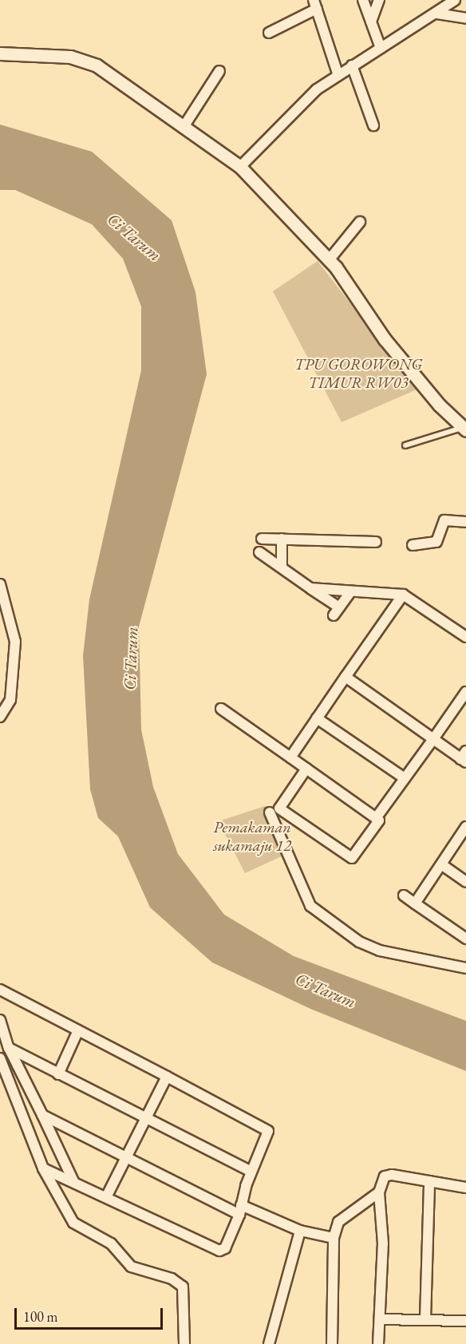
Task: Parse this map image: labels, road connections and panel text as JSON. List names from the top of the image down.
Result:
{
  "water": ["Ci Tarum"],
  "parks": ["TPU GOROWONG TIMUR RW03", "Pemakaman sukamaju 12"],
  "scale_bar": "100 m"
}
